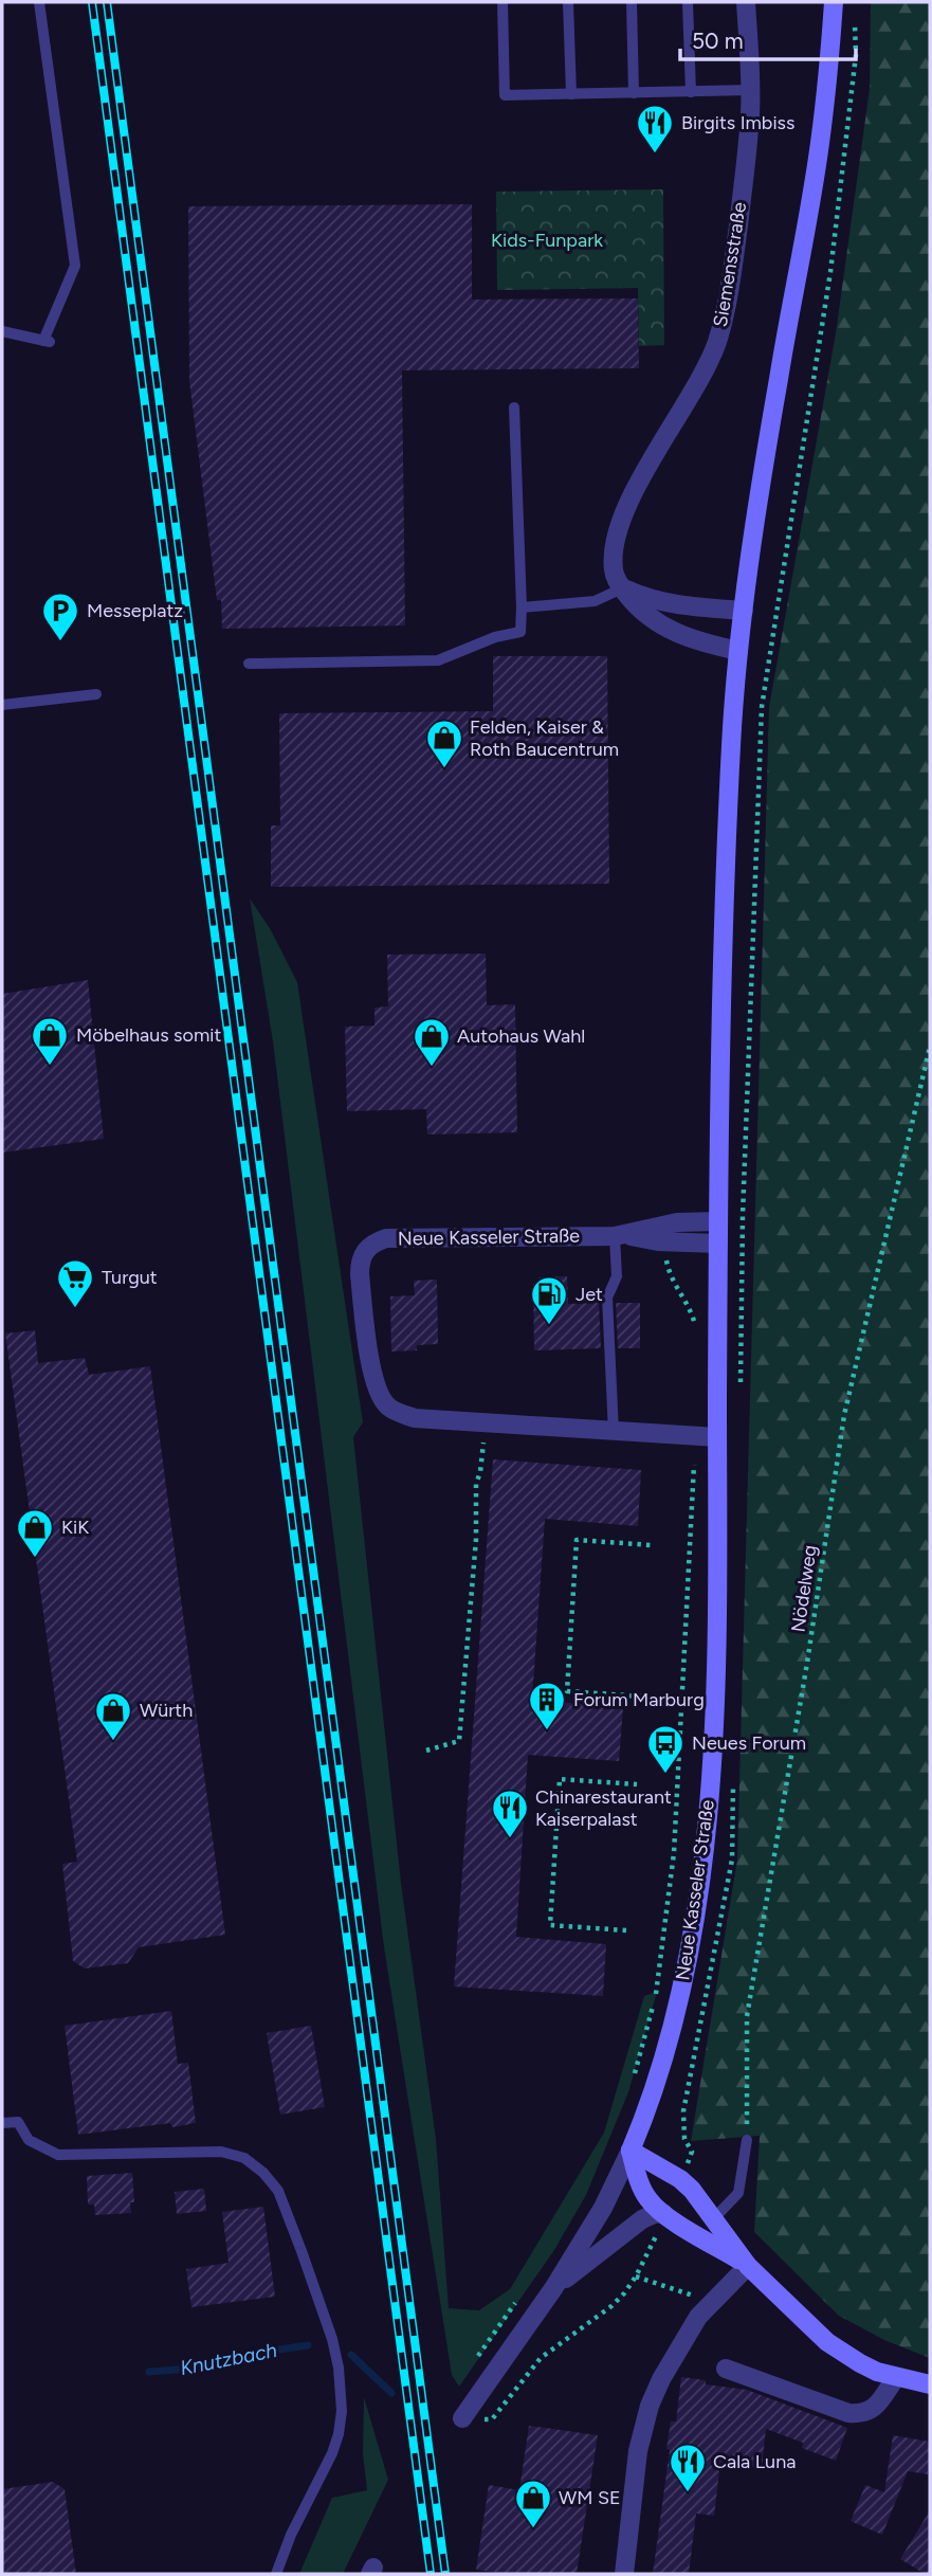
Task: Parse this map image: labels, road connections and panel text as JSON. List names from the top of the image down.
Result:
{
  "streets": {
    "main road": ["Neue Kasseler Straße"],
    "street": ["Siemensstraße"],
    "path": ["Nödelweg"]
  },
  "crossings": [
    ["Siemensstraße", "Neue Kasseler Straße"]
  ],
  "water": ["Knutzbach"],
  "parks": ["Kids-Funpark"],
  "places": {
    "restaurant": ["Birgits Imbiss", "Chinarestaurant Kaiserpalast", "Cala Luna"],
    "parking": ["Messeplatz"],
    "shop": [
      "Felden, Kaiser & Roth Baucentrum",
      "Möbelhaus somit",
      "Autohaus Wahl",
      "KiK",
      "Würth",
      "WM SE"
    ],
    "supermarket": ["Turgut"],
    "fuel station": ["Jet"],
    "building": ["Forum Marburg"],
    "bus stop": ["Neues Forum"]
  },
  "scale_bar": "50 m"
}
